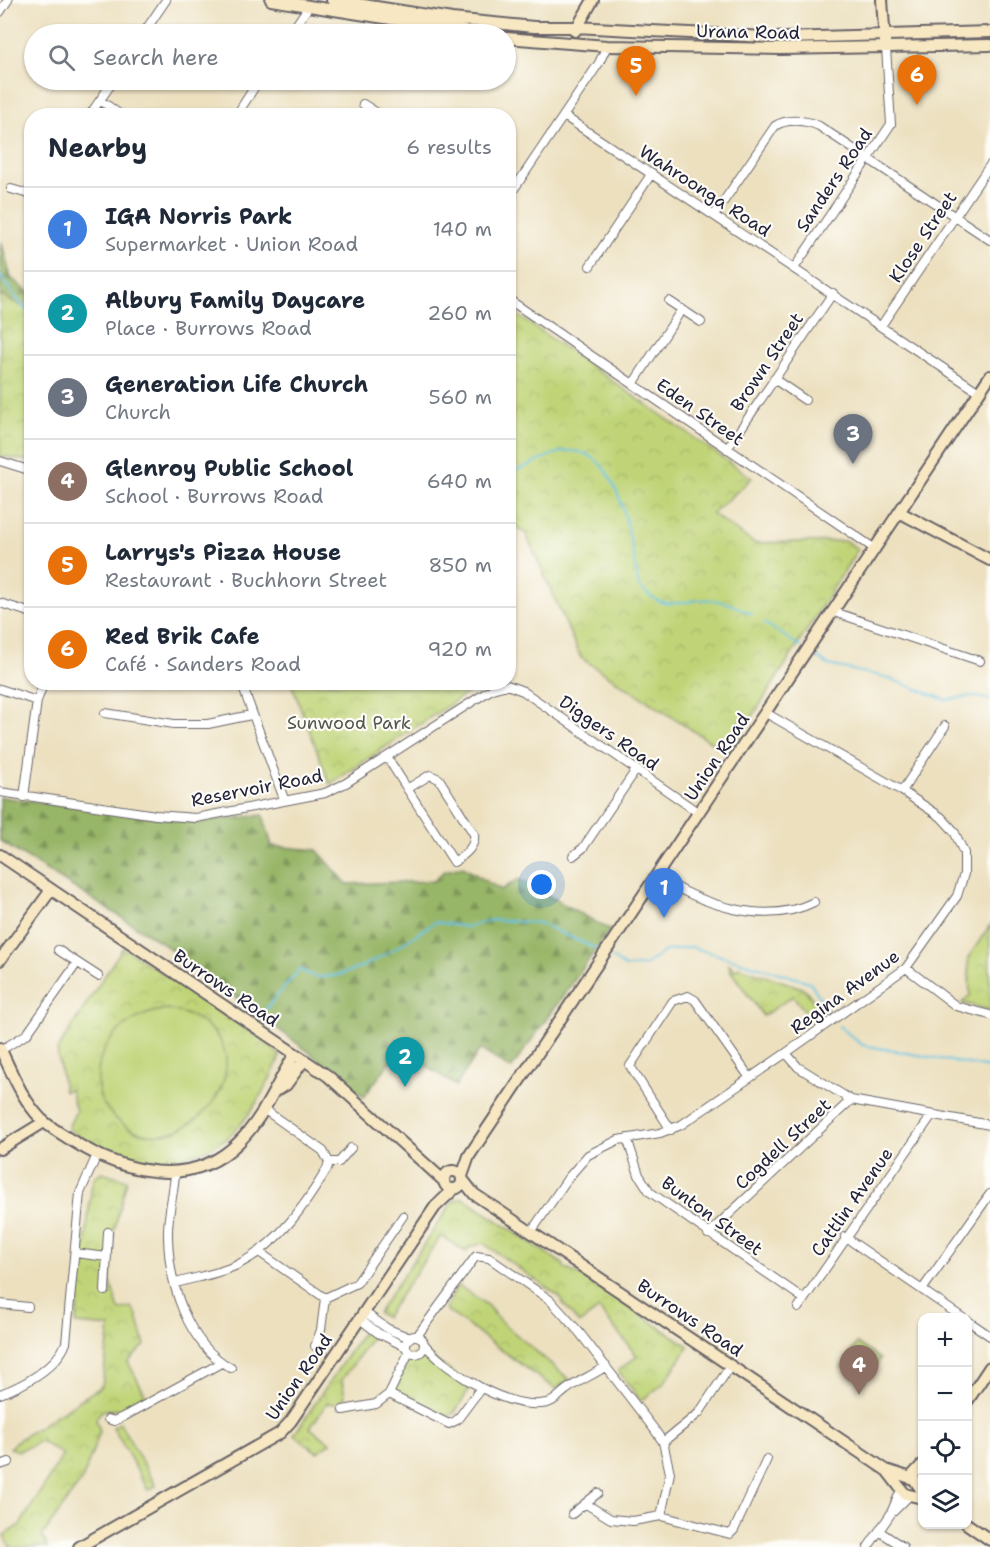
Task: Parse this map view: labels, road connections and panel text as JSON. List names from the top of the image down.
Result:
{
  "streets": {
    "main road": [
      "Urana Road",
      "Sanders Road",
      "Union Road",
      "Burrows Road"
    ],
    "street": [
      "Wahroonga Road",
      "Klose Street",
      "Brown Street",
      "Eden Street",
      "Diggers Road",
      "Reservoir Road",
      "Regina Avenue",
      "Cogdell Street",
      "Cattlin Avenue",
      "Bunton Street"
    ]
  },
  "crossings": [
    ["Urana Road", "Sanders Road"],
    ["Sanders Road", "Wahroonga Road"],
    ["Wahroonga Road", "Klose Street"],
    ["Wahroonga Road", "Brown Street"],
    ["Wahroonga Road", "Union Road"],
    ["Brown Street", "Eden Street"],
    ["Eden Street", "Union Road"],
    ["Diggers Road", "Union Road"],
    ["Union Road", "Burrows Road"],
    ["Union Road", "Regina Avenue"],
    ["Burrows Road", "Regina Avenue"],
    ["Regina Avenue", "Bunton Street"],
    ["Cogdell Street", "Bunton Street"],
    ["Cattlin Avenue", "Bunton Street"]
  ],
  "parks": ["Sunwood Park"],
  "page": {
    "search": "Search here",
    "pins": [
      "5",
      "6",
      "3",
      "1",
      "2",
      "4"
    ],
    "heading": ["Nearby", "6 results"],
    "list": [
      {
        "mark": "1",
        "name": "IGA Norris Park",
        "note": "Supermarket · Union Road",
        "value": "140 m"
      },
      {
        "mark": "2",
        "name": "Albury Family Daycare",
        "note": "Place · Burrows Road",
        "value": "260 m"
      },
      {
        "mark": "3",
        "name": "Generation Life Church",
        "note": "Church",
        "value": "560 m"
      },
      {
        "mark": "4",
        "name": "Glenroy Public School",
        "note": "School · Burrows Road",
        "value": "640 m"
      },
      {
        "mark": "5",
        "name": "Larrys's Pizza House",
        "note": "Restaurant · Buchhorn Street",
        "value": "850 m"
      },
      {
        "mark": "6",
        "name": "Red Brik Cafe",
        "note": "Café · Sanders Road",
        "value": "920 m"
      }
    ],
    "map_buttons": ["+", "−"]
  }
}
